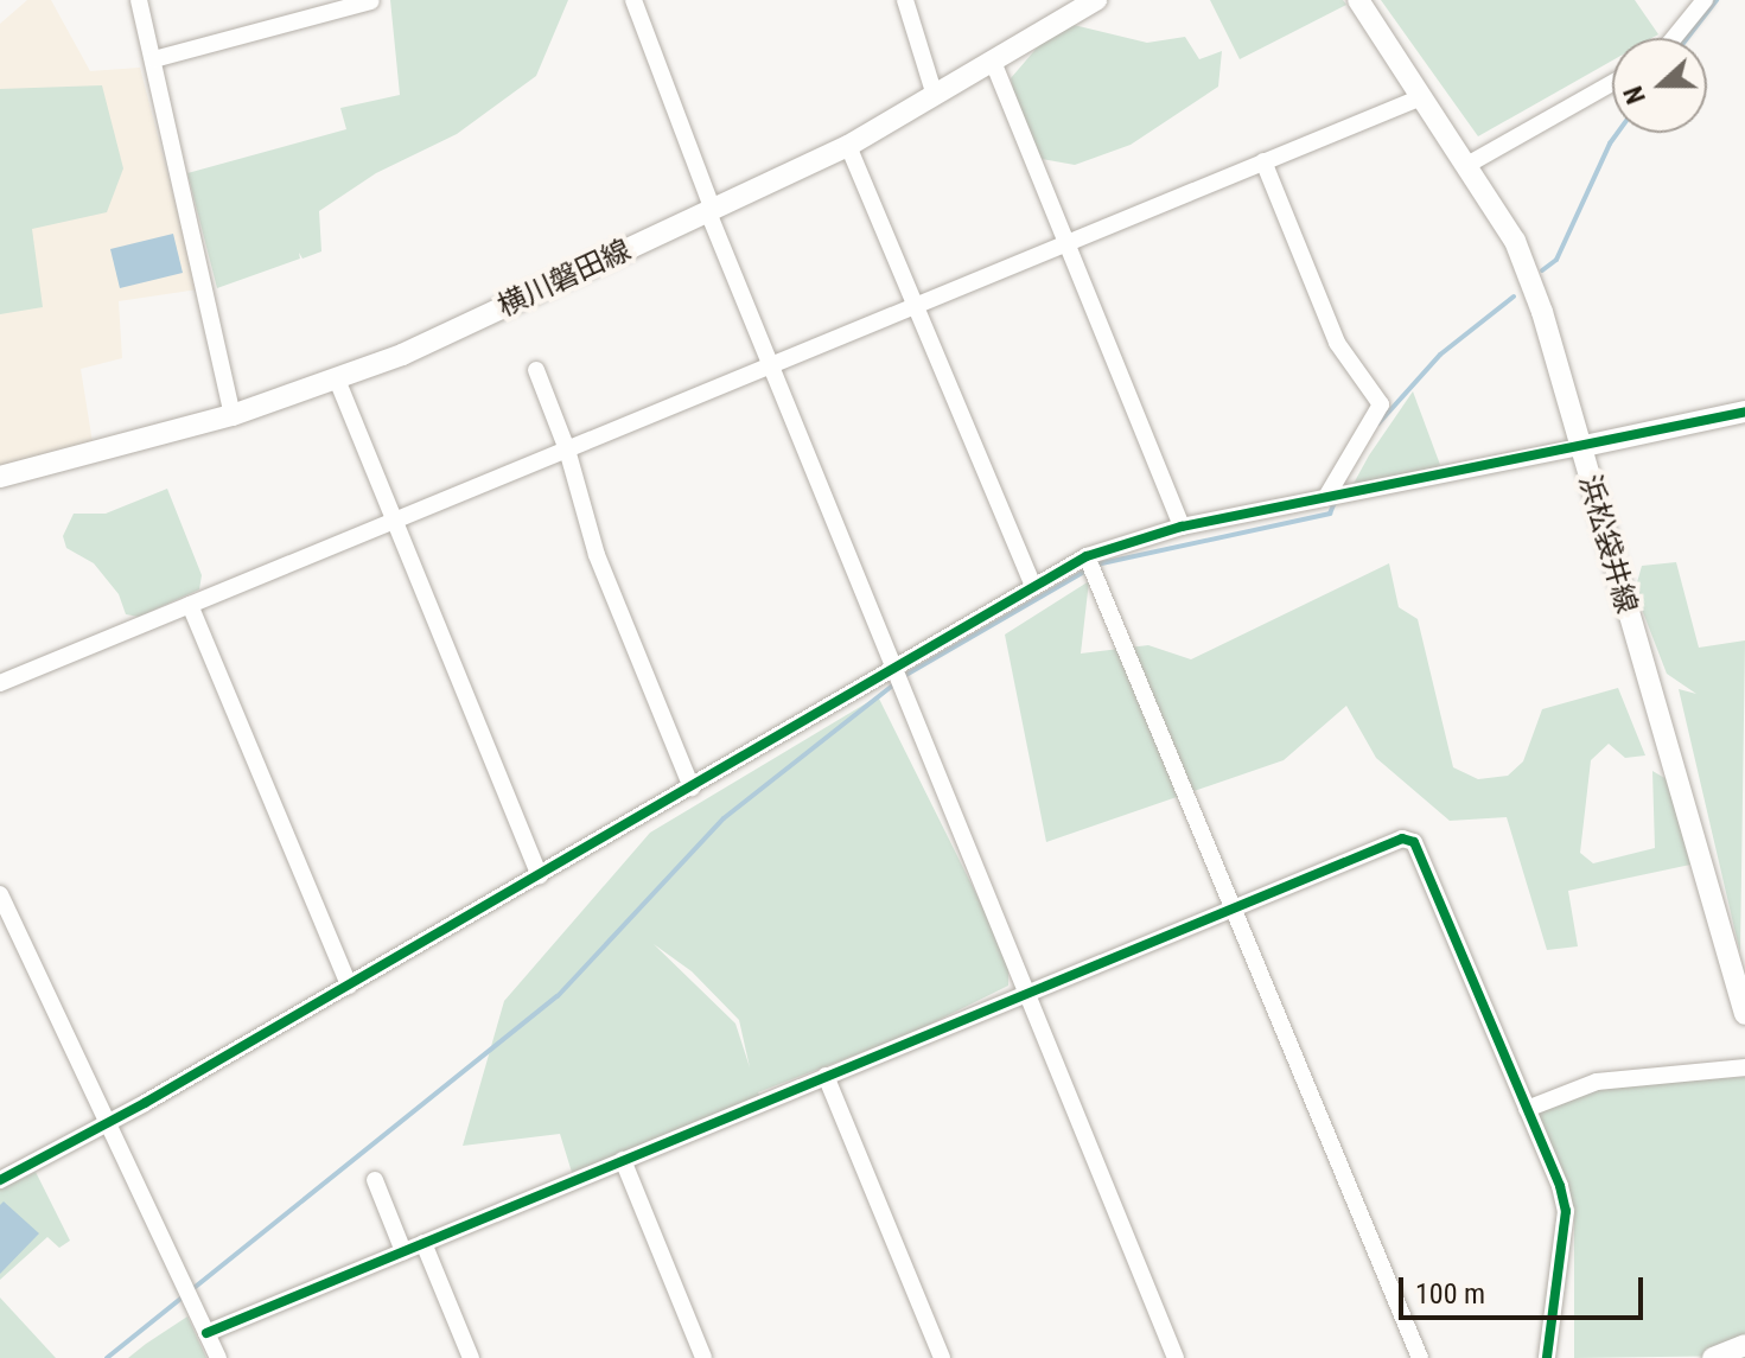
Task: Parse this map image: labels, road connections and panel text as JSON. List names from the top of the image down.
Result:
{
  "streets": {
    "main road": ["横川磐田線", "浜松袋井線"]
  },
  "scale_bar": "100 m",
  "north": "left"
}
